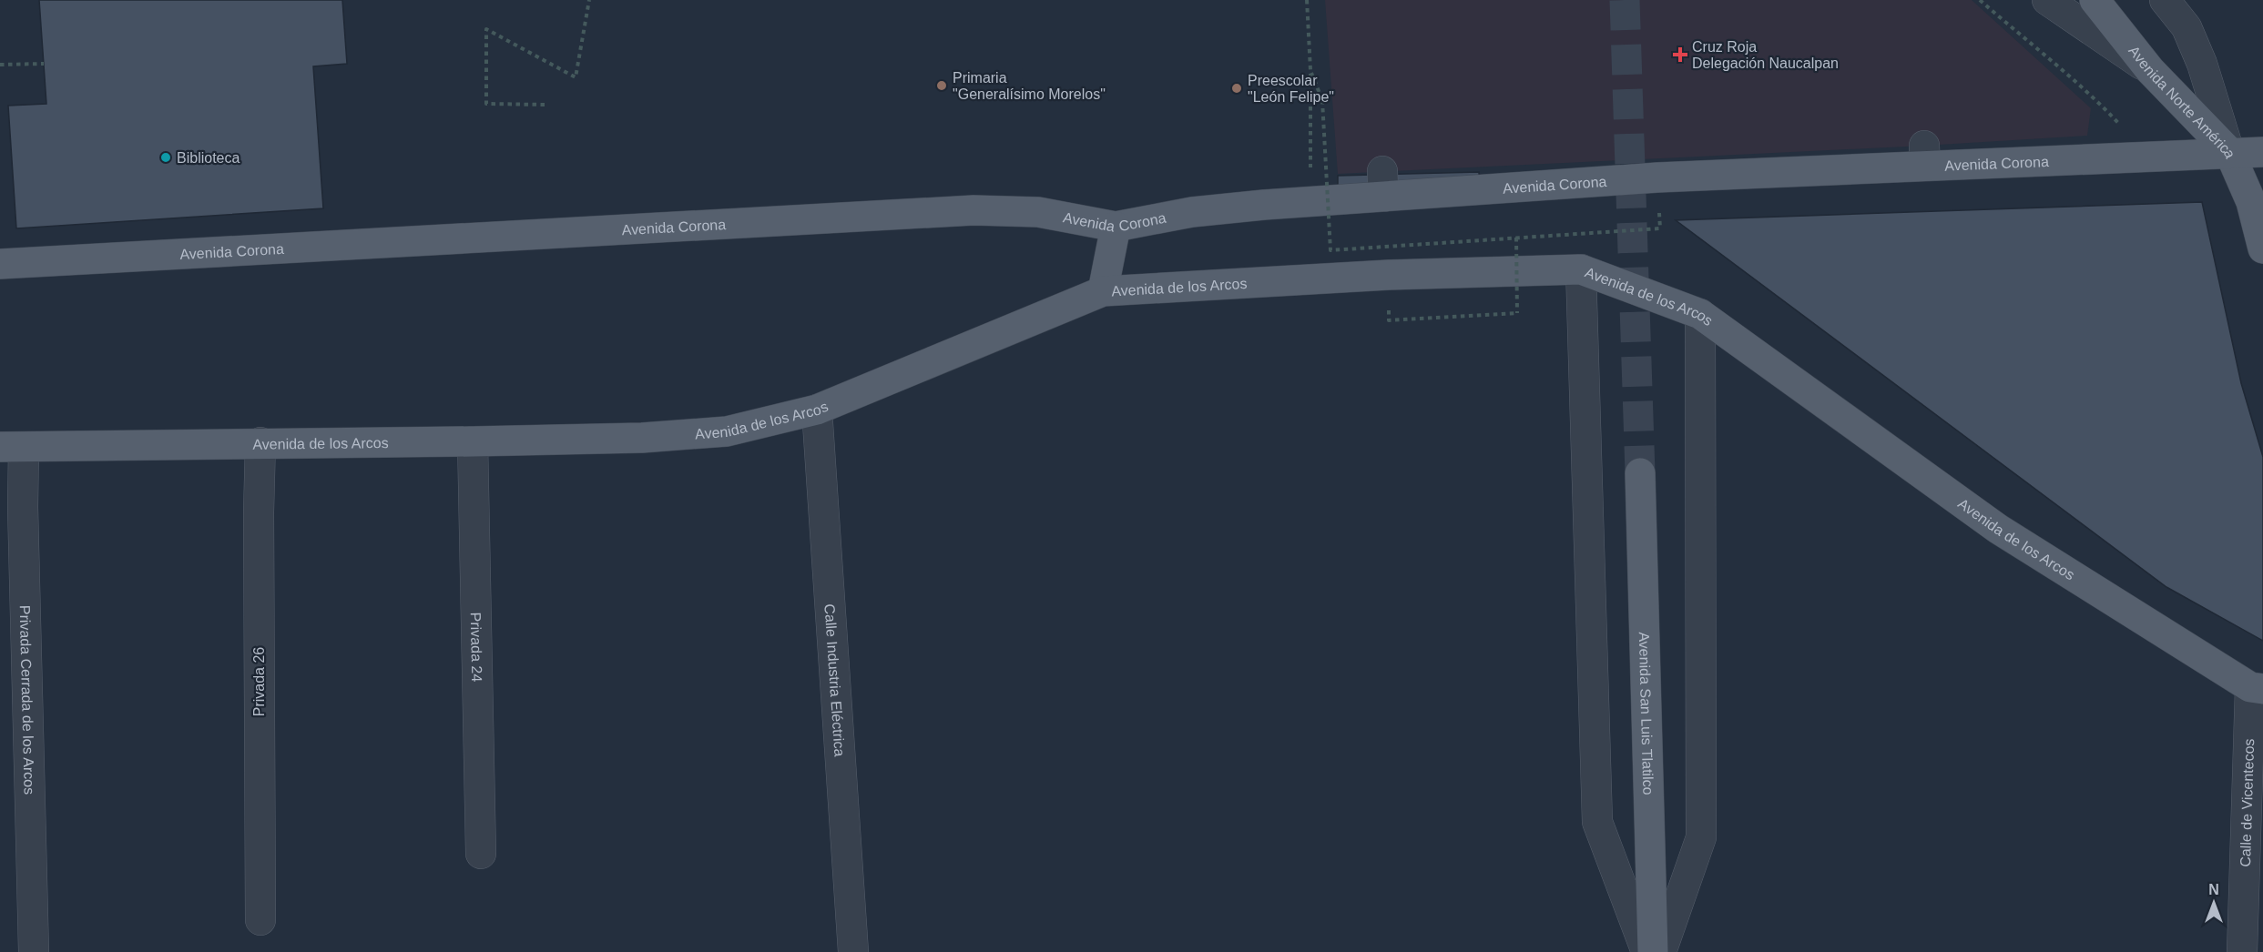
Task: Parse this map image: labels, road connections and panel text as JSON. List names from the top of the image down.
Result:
{
  "streets": {
    "main road": [
      "Avenida Norte América",
      "Avenida Corona",
      "Avenida de los Arcos",
      "Avenida San Luis Tlatilco"
    ],
    "street": [
      "Privada 24",
      "Calle Industria Eléctrica",
      "Privada 26",
      "Privada Cerrada de los Arcos",
      "Calle de Vicentecos"
    ]
  },
  "crossings": [
    ["Avenida Norte América", "Avenida Corona"],
    ["Avenida de los Arcos", "Privada 24"],
    ["Avenida de los Arcos", "Calle Industria Eléctrica"],
    ["Avenida de los Arcos", "Privada 26"],
    ["Avenida de los Arcos", "Privada Cerrada de los Arcos"],
    ["Avenida de los Arcos", "Calle de Vicentecos"]
  ],
  "places": {
    "health": ["Cruz Roja Delegación Naucalpan"],
    "other": ["Primaria \"Generalísimo Morelos\"", "Preescolar \"León Felipe\"", "Biblioteca"]
  },
  "north": "top"
}
